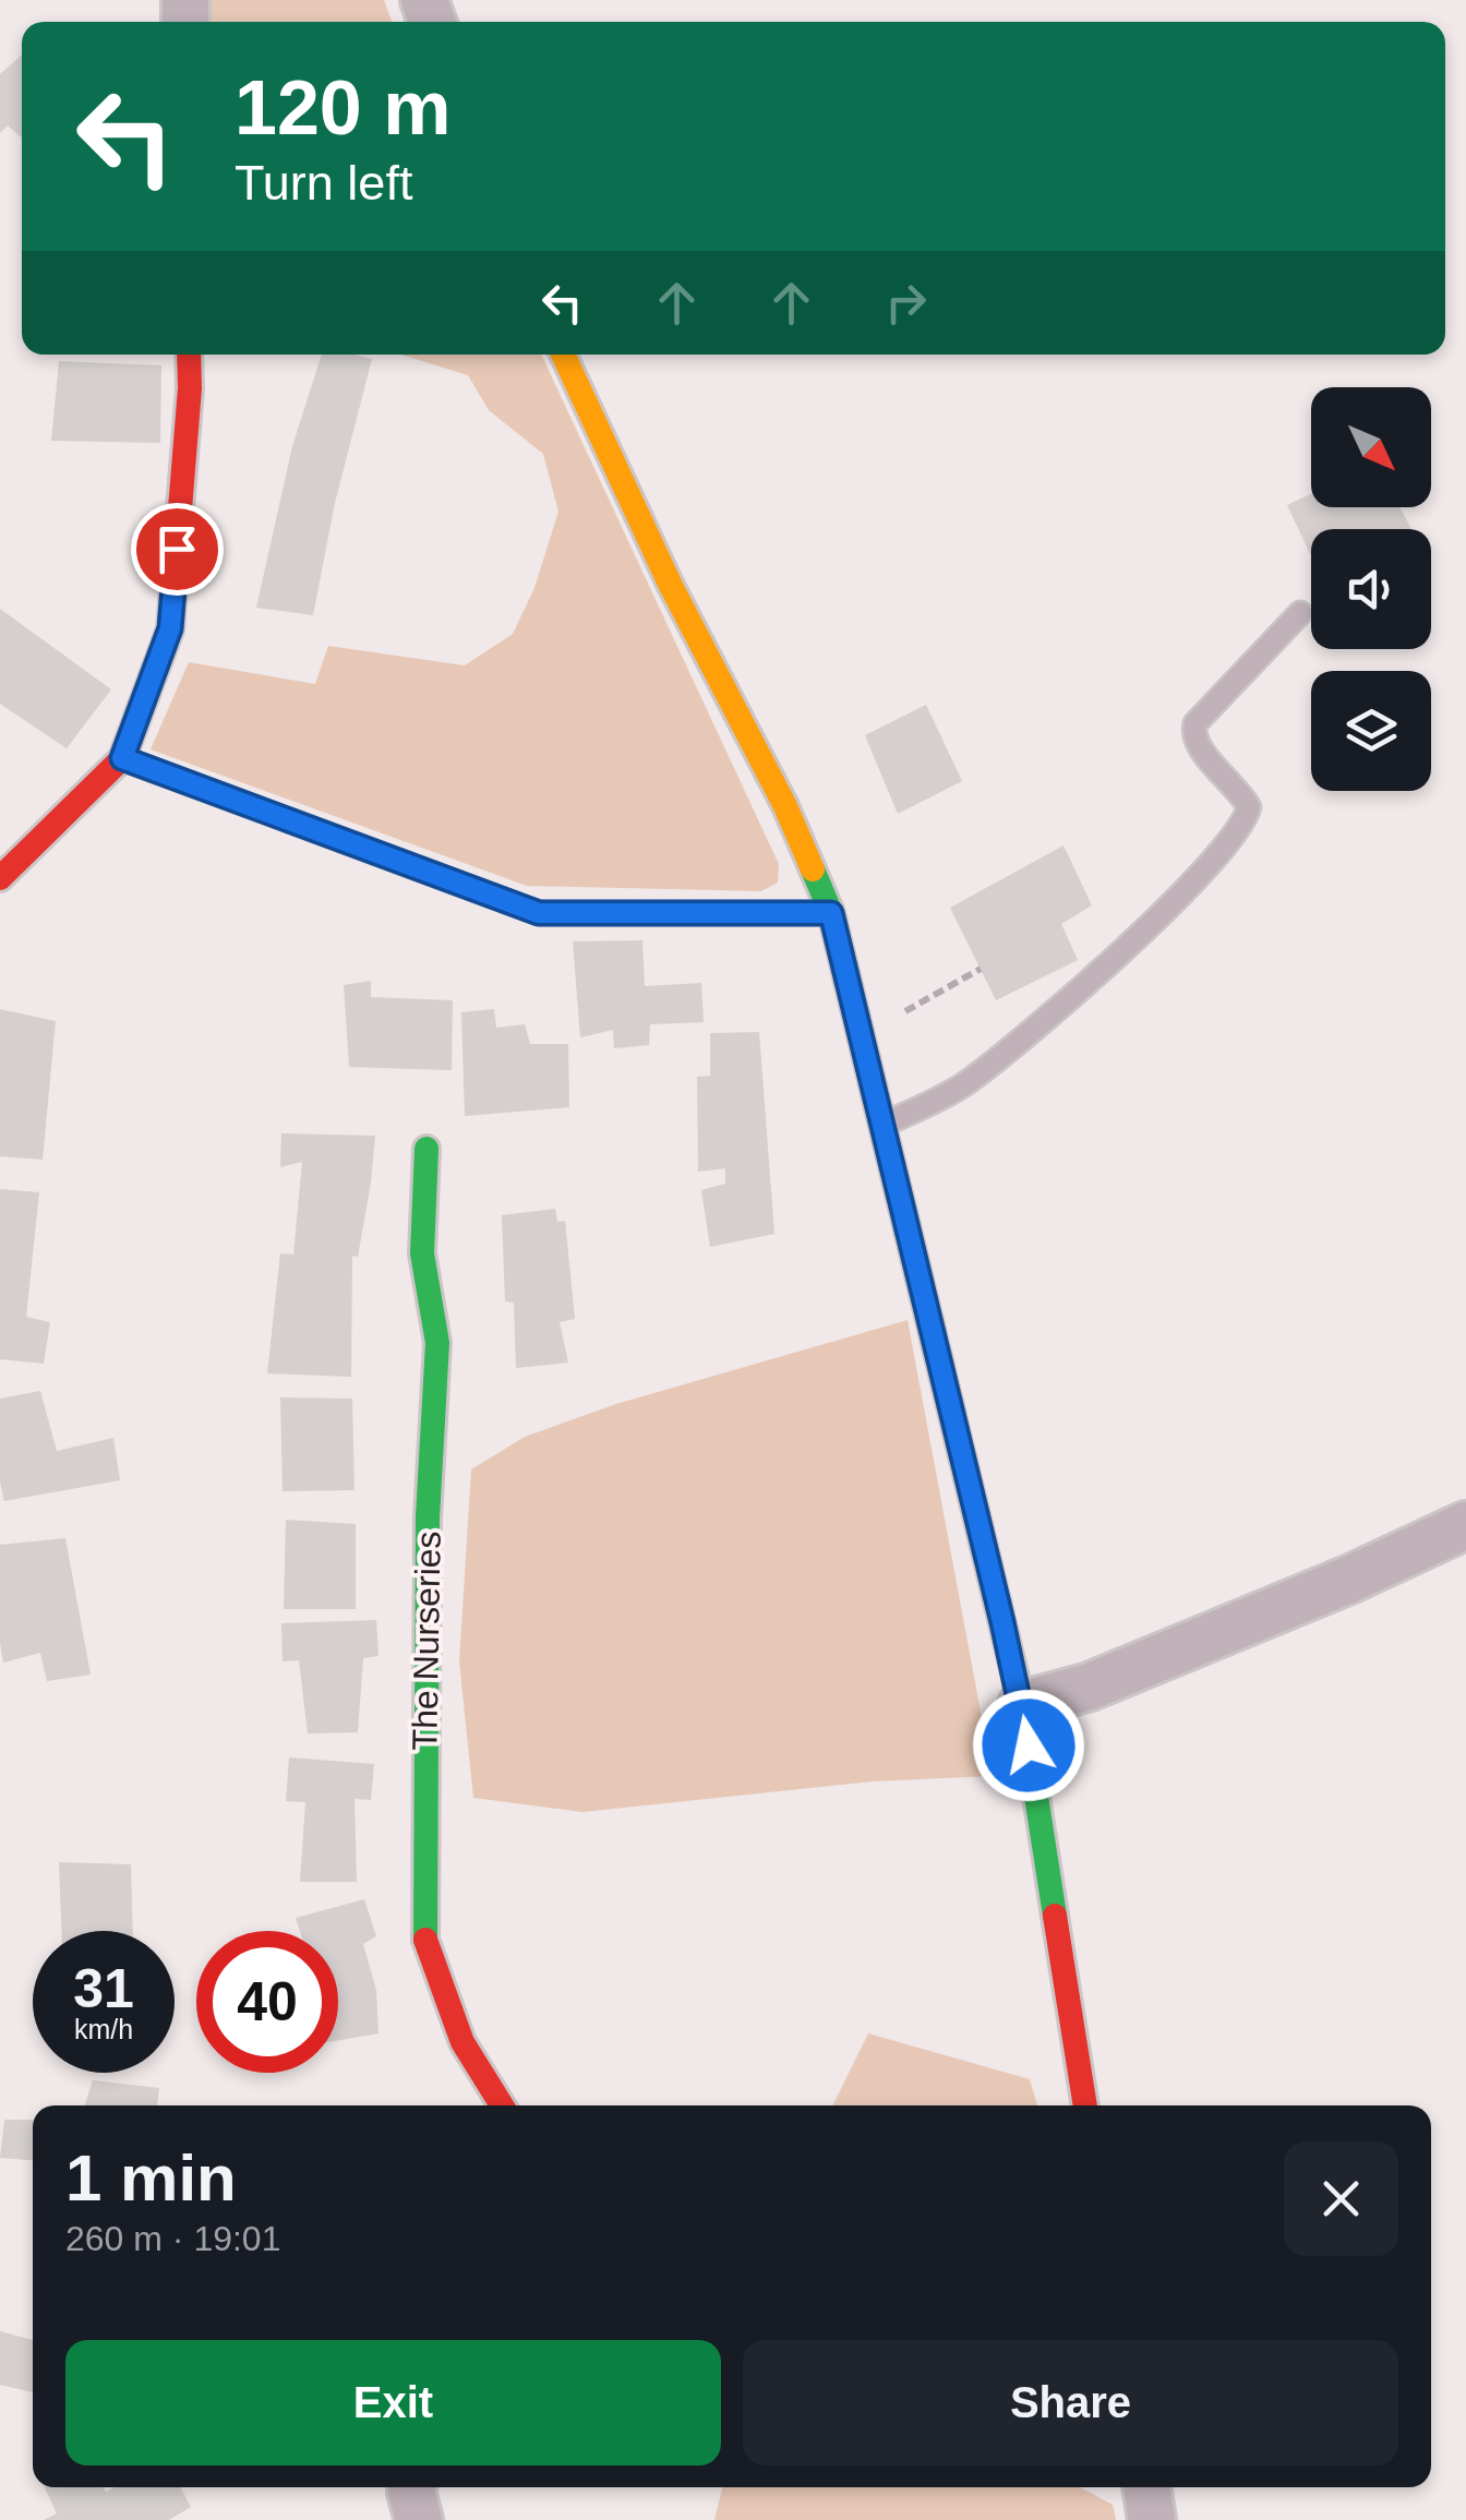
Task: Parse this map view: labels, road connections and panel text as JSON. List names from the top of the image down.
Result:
{
  "streets": {
    "street": ["The Nurseries"]
  },
  "north": "bottom right",
  "page": {
    "turn": ["120 m", "Turn left"],
    "speed": "31 km/h",
    "limit": "40",
    "heading": ["1 min", "260 m · 19:01"],
    "buttons": ["Exit", "Share"]
  }
}
